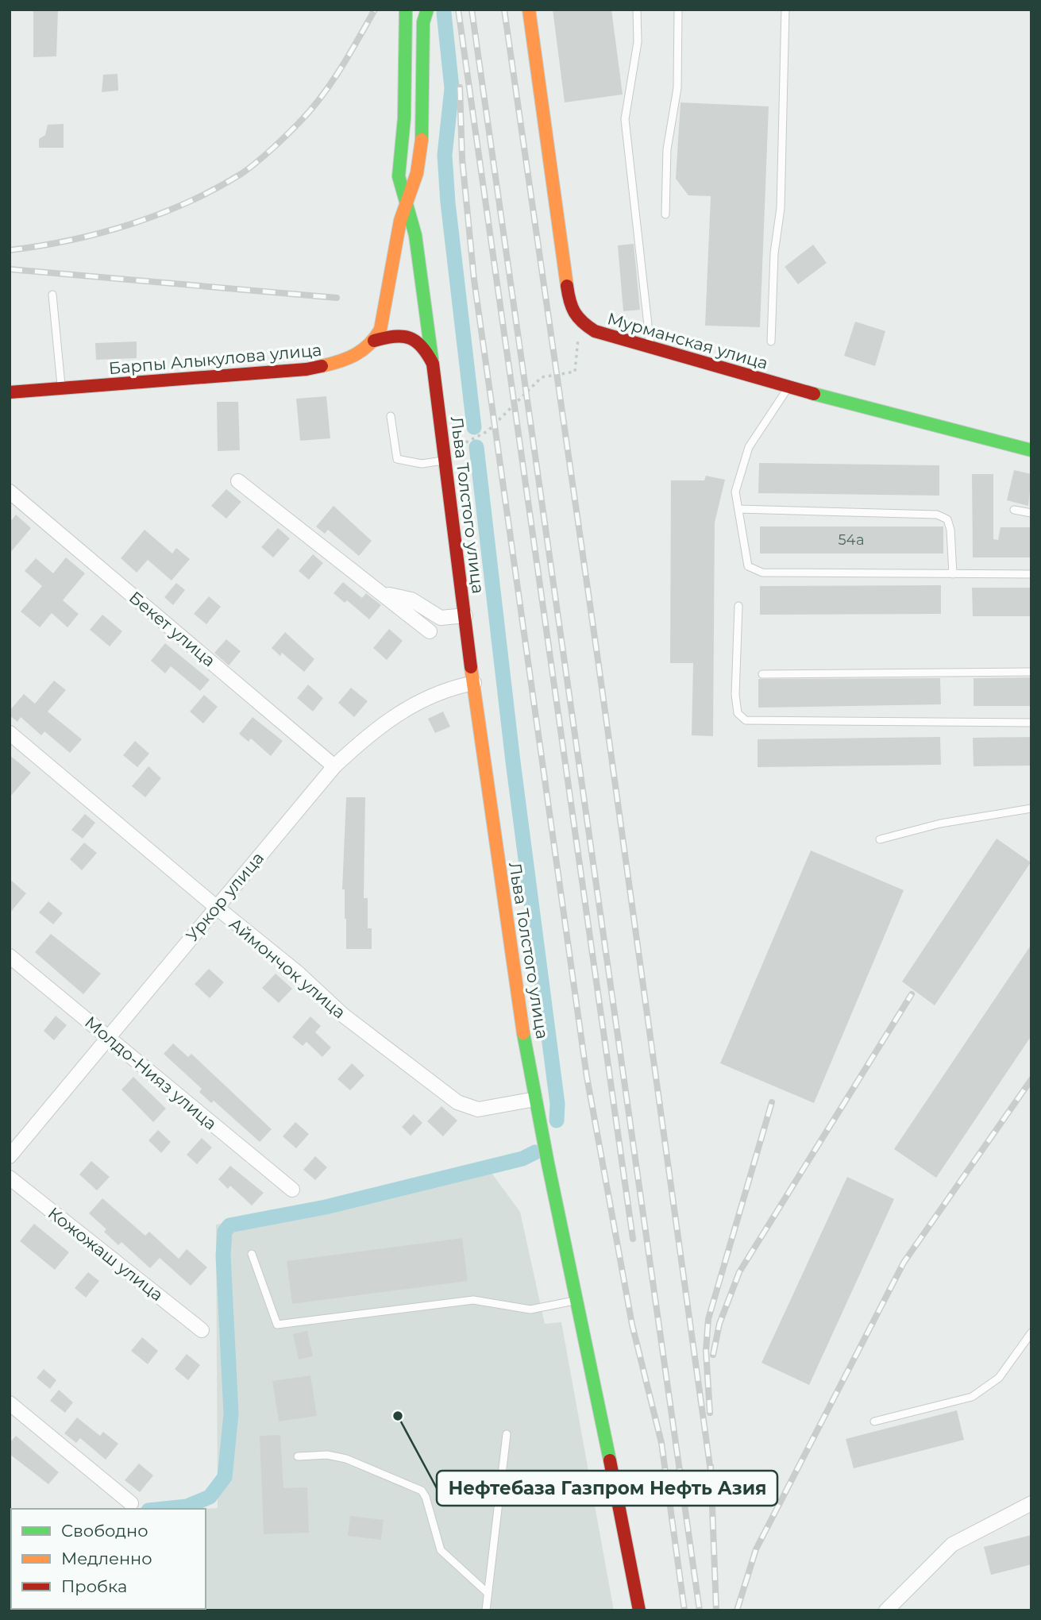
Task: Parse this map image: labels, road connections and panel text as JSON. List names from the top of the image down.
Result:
{
  "streets": {
    "main road": ["Мурманская улица", "Барпы Алыкулова улица", "Льва Толстого улица"],
    "street": [
      "Бекет улица",
      "Уркор улица",
      "Аймончок улица",
      "Молдо-Нияз улица",
      "Кожожаш улица"
    ]
  },
  "crossings": [
    ["Барпы Алыкулова улица", "Льва Толстого улица"],
    ["Льва Толстого улица", "Уркор улица"],
    ["Льва Толстого улица", "Аймончок улица"],
    ["Бекет улица", "Уркор улица"],
    ["Уркор улица", "Аймончок улица"],
    ["Уркор улица", "Молдо-Нияз улица"]
  ],
  "places": ["Нефтебаза Газпром Нефть Азия"],
  "house_numbers": ["54a"],
  "legend": ["Свободно", "Медленно", "Пробка"]
}
